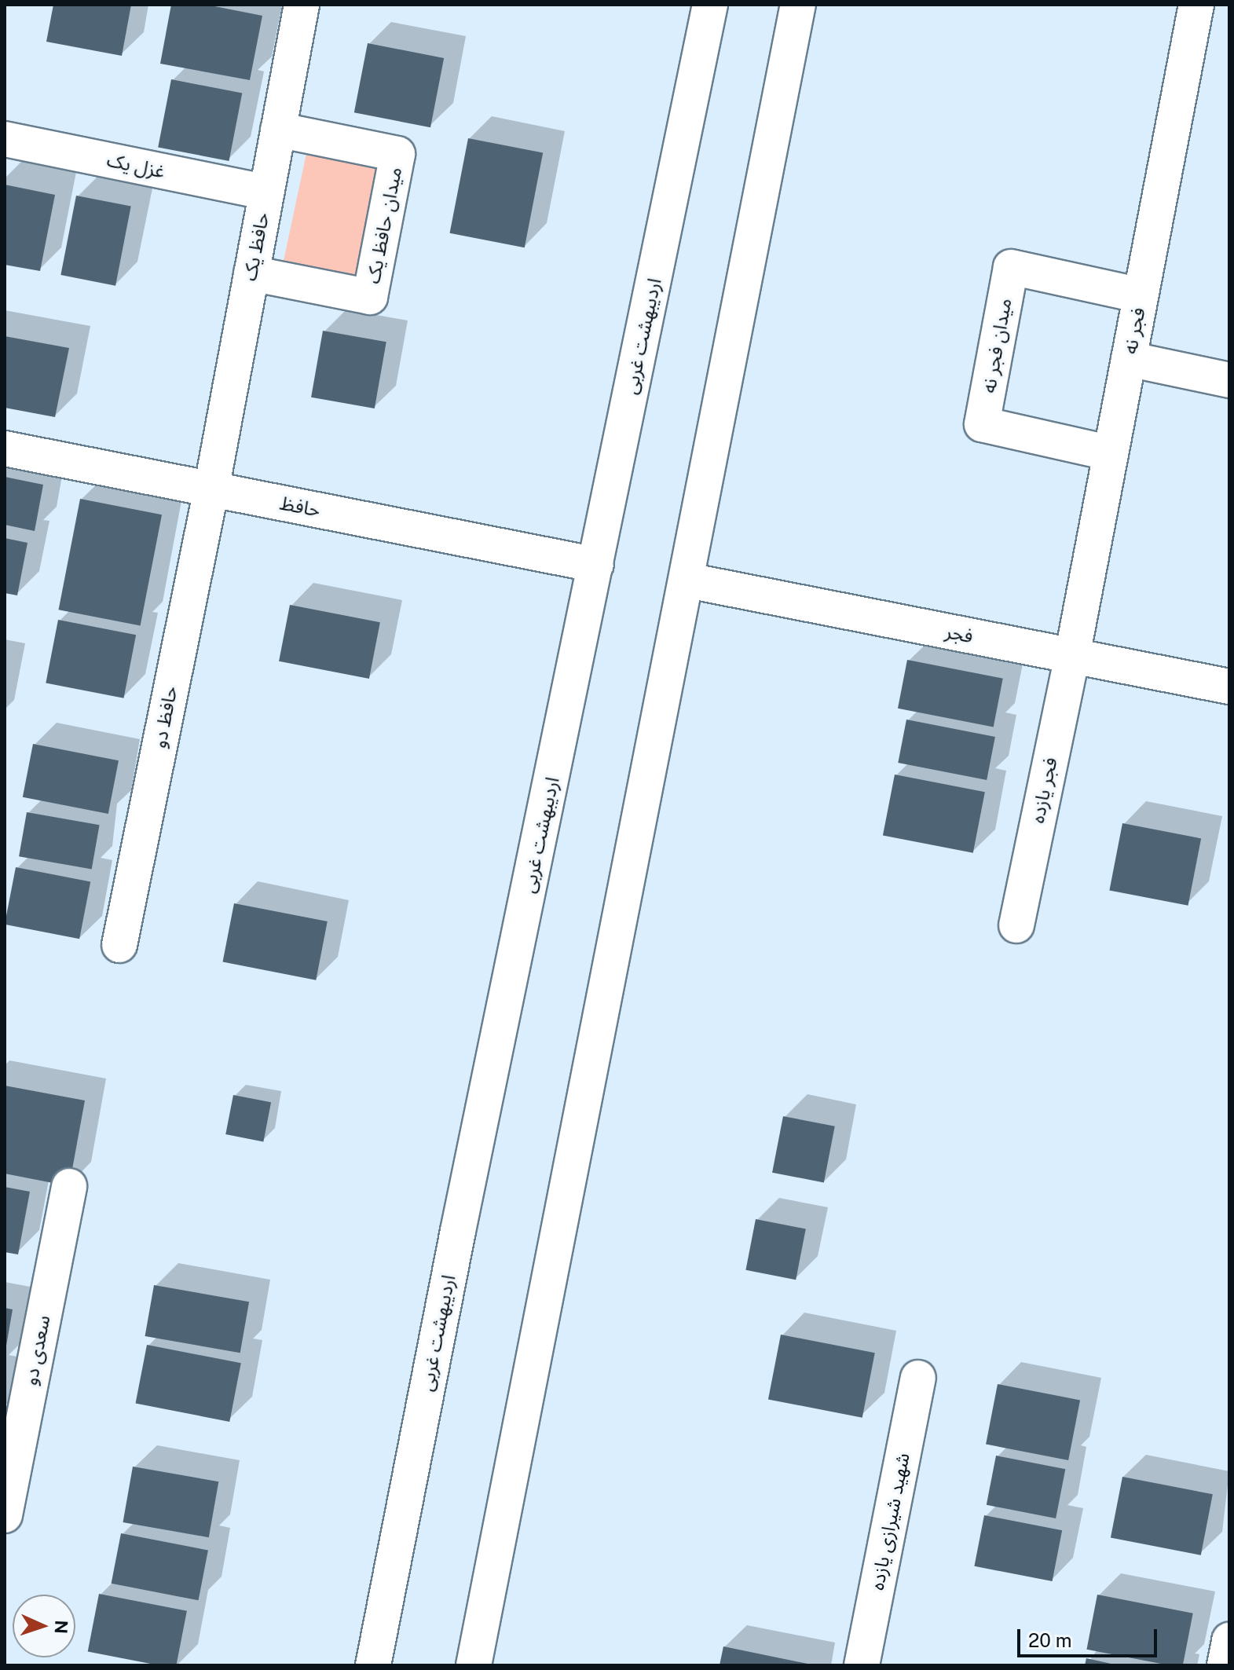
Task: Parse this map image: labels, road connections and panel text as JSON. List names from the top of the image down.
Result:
{
  "streets": {
    "street": [
      "غزل یک",
      "میدان حافظ یک",
      "حافظ یک",
      "فجر نه",
      "اردیبهشت غربی",
      "میدان فجر نه",
      "حافظ",
      "فجر",
      "حافظ دو",
      "فجر یازده",
      "سعدی دو",
      "شهید شیرازی یازده"
    ]
  },
  "crossings": [
    ["غزل یک", "حافظ یک"],
    ["میدان حافظ یک", "حافظ یک"],
    ["حافظ یک", "حافظ"],
    ["حافظ یک", "حافظ دو"],
    ["فجر نه", "میدان فجر نه"],
    ["فجر نه", "فجر"],
    ["فجر نه", "فجر یازده"],
    ["اردیبهشت غربی", "حافظ"],
    ["حافظ", "حافظ دو"],
    ["فجر", "فجر یازده"]
  ],
  "scale_bar": "20 m",
  "north": "right"
}
